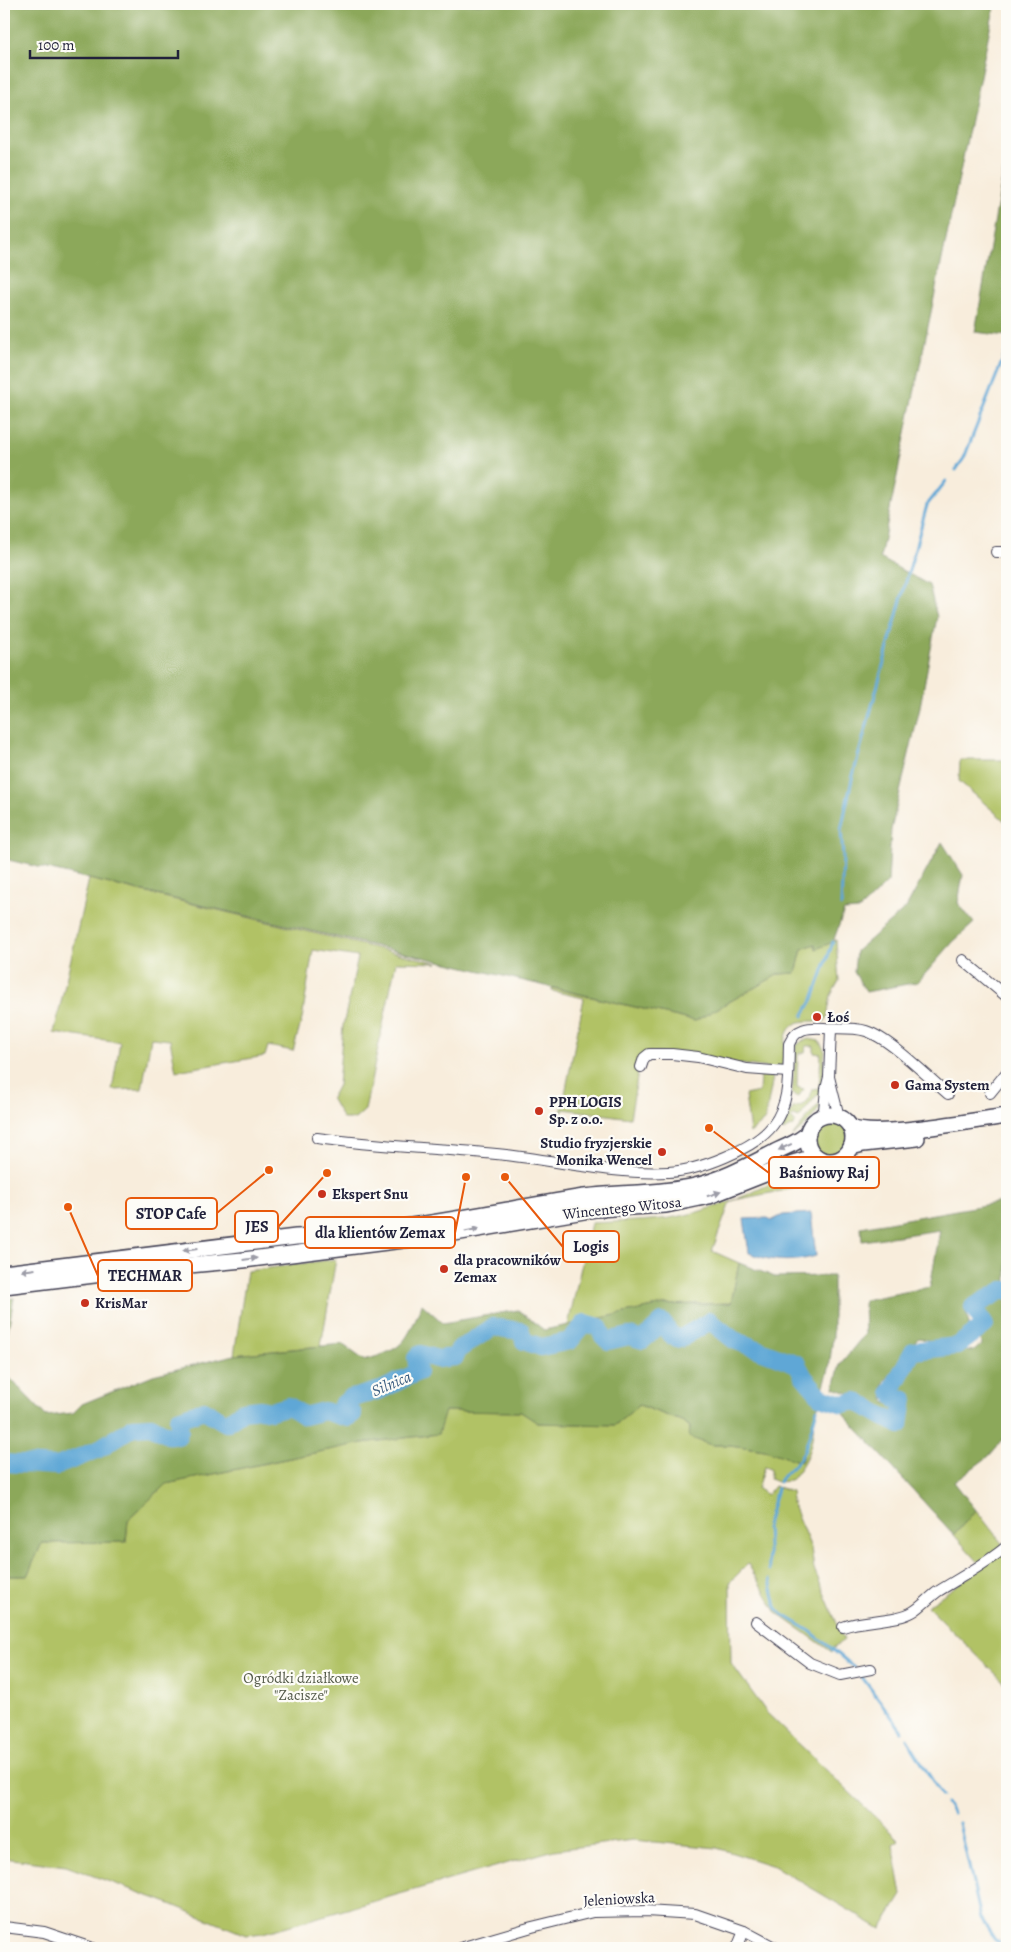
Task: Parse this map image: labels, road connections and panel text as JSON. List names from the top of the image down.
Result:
{
  "streets": {
    "main road": ["Wincentego Witosa"],
    "street": ["Jeleniowska"]
  },
  "water": ["Silnica"],
  "parks": ["Ogródki działkowe \"Zacisze\""],
  "places": [
    "Łoś",
    "Gama System",
    "PPH LOGIS Sp. z o.o.",
    "Baśniowy Raj",
    "Studio fryzjerskie Monika Wencel",
    "STOP Cafe",
    "JES",
    "dla klientów Zemax",
    "Logis",
    "Ekspert Snu",
    "TECHMAR",
    "dla pracowników Zemax",
    "KrisMar"
  ],
  "scale_bar": "100 m"
}
